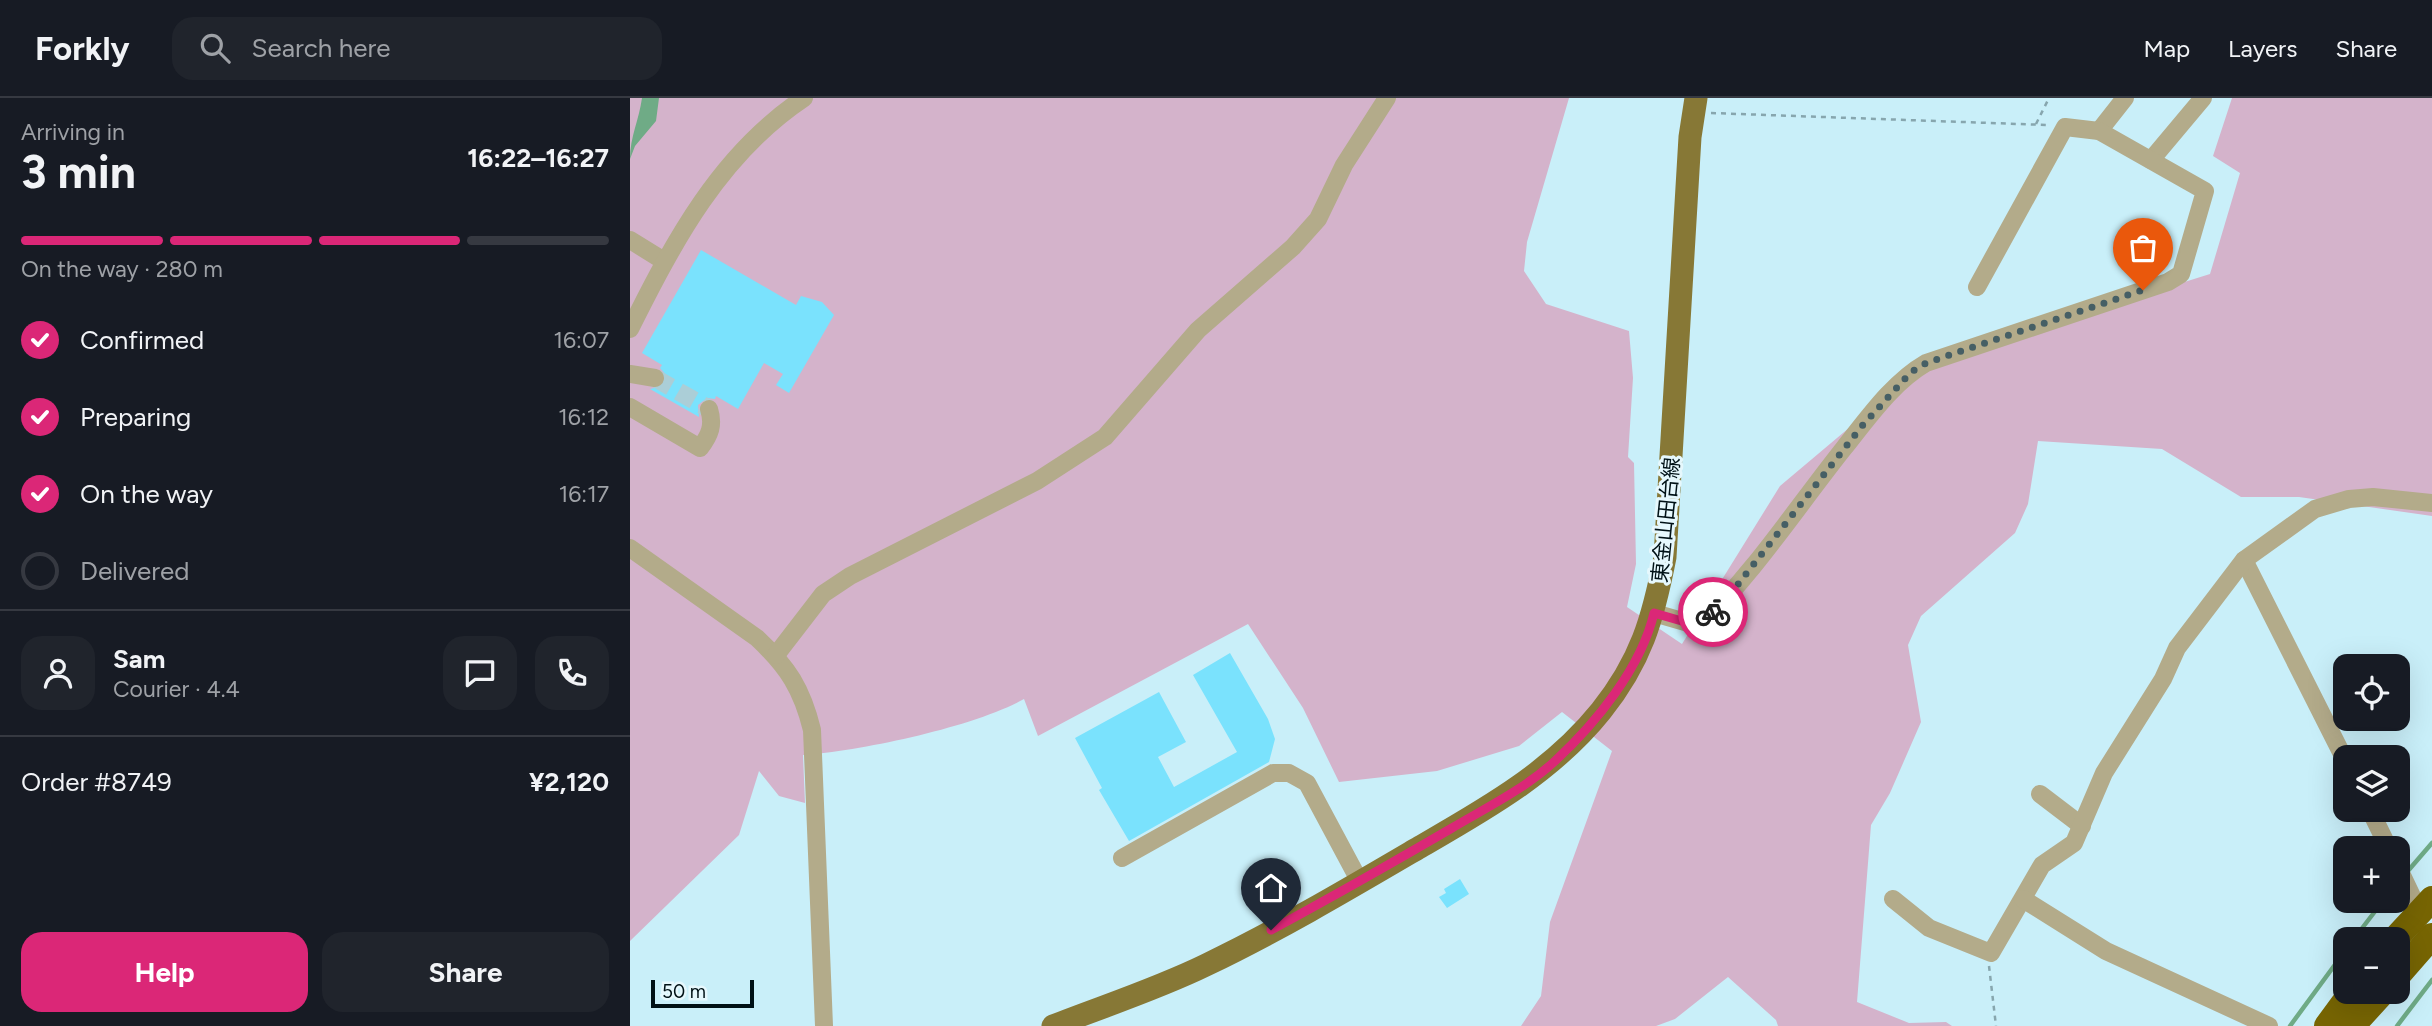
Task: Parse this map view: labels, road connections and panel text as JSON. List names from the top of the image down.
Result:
{
  "streets": {
    "main road": ["東金山田台線"]
  },
  "scale_bar": "50 m",
  "page": {
    "header": "Forkly",
    "search": "Search here",
    "nav": ["Map", "Layers", "Share"],
    "heading": ["3 min", "Arriving in", "16:22–16:27"],
    "panel": [
      "Sam",
      "Courier · 4.4",
      "Order #8749",
      "¥2,120"
    ],
    "bar": "On the way · 280 m",
    "list": [
      ["Confirmed", "16:07"],
      ["Preparing", "16:12"],
      ["On the way", "16:17"],
      "Delivered"
    ],
    "map_buttons": ["+", "−"],
    "buttons": ["Help", "Share"],
    "scale": "50 m"
  }
}
